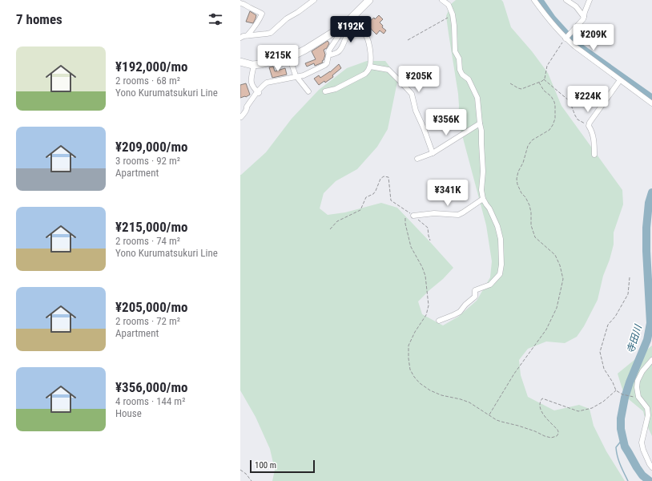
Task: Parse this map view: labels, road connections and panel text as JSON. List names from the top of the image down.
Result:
{
  "water": ["寺田川"],
  "scale_bar": "100 m",
  "page": {
    "heading": "7 homes",
    "price": [
      "¥192K",
      "¥209K",
      "¥215K",
      "¥205K",
      "¥224K",
      "¥356K",
      "¥341K"
    ],
    "list": [
      {
        "name": "¥192,000/mo",
        "note": "2 rooms · 68 m² · Yono Kurumatsukuri Line"
      },
      {
        "name": "¥209,000/mo",
        "note": "3 rooms · 92 m² · Apartment"
      },
      {
        "name": "¥215,000/mo",
        "note": "2 rooms · 74 m² · Yono Kurumatsukuri Line"
      },
      {
        "name": "¥205,000/mo",
        "note": "2 rooms · 72 m² · Apartment"
      },
      {
        "name": "¥356,000/mo",
        "note": "4 rooms · 144 m² · House"
      }
    ],
    "scale": "100 m"
  }
}
